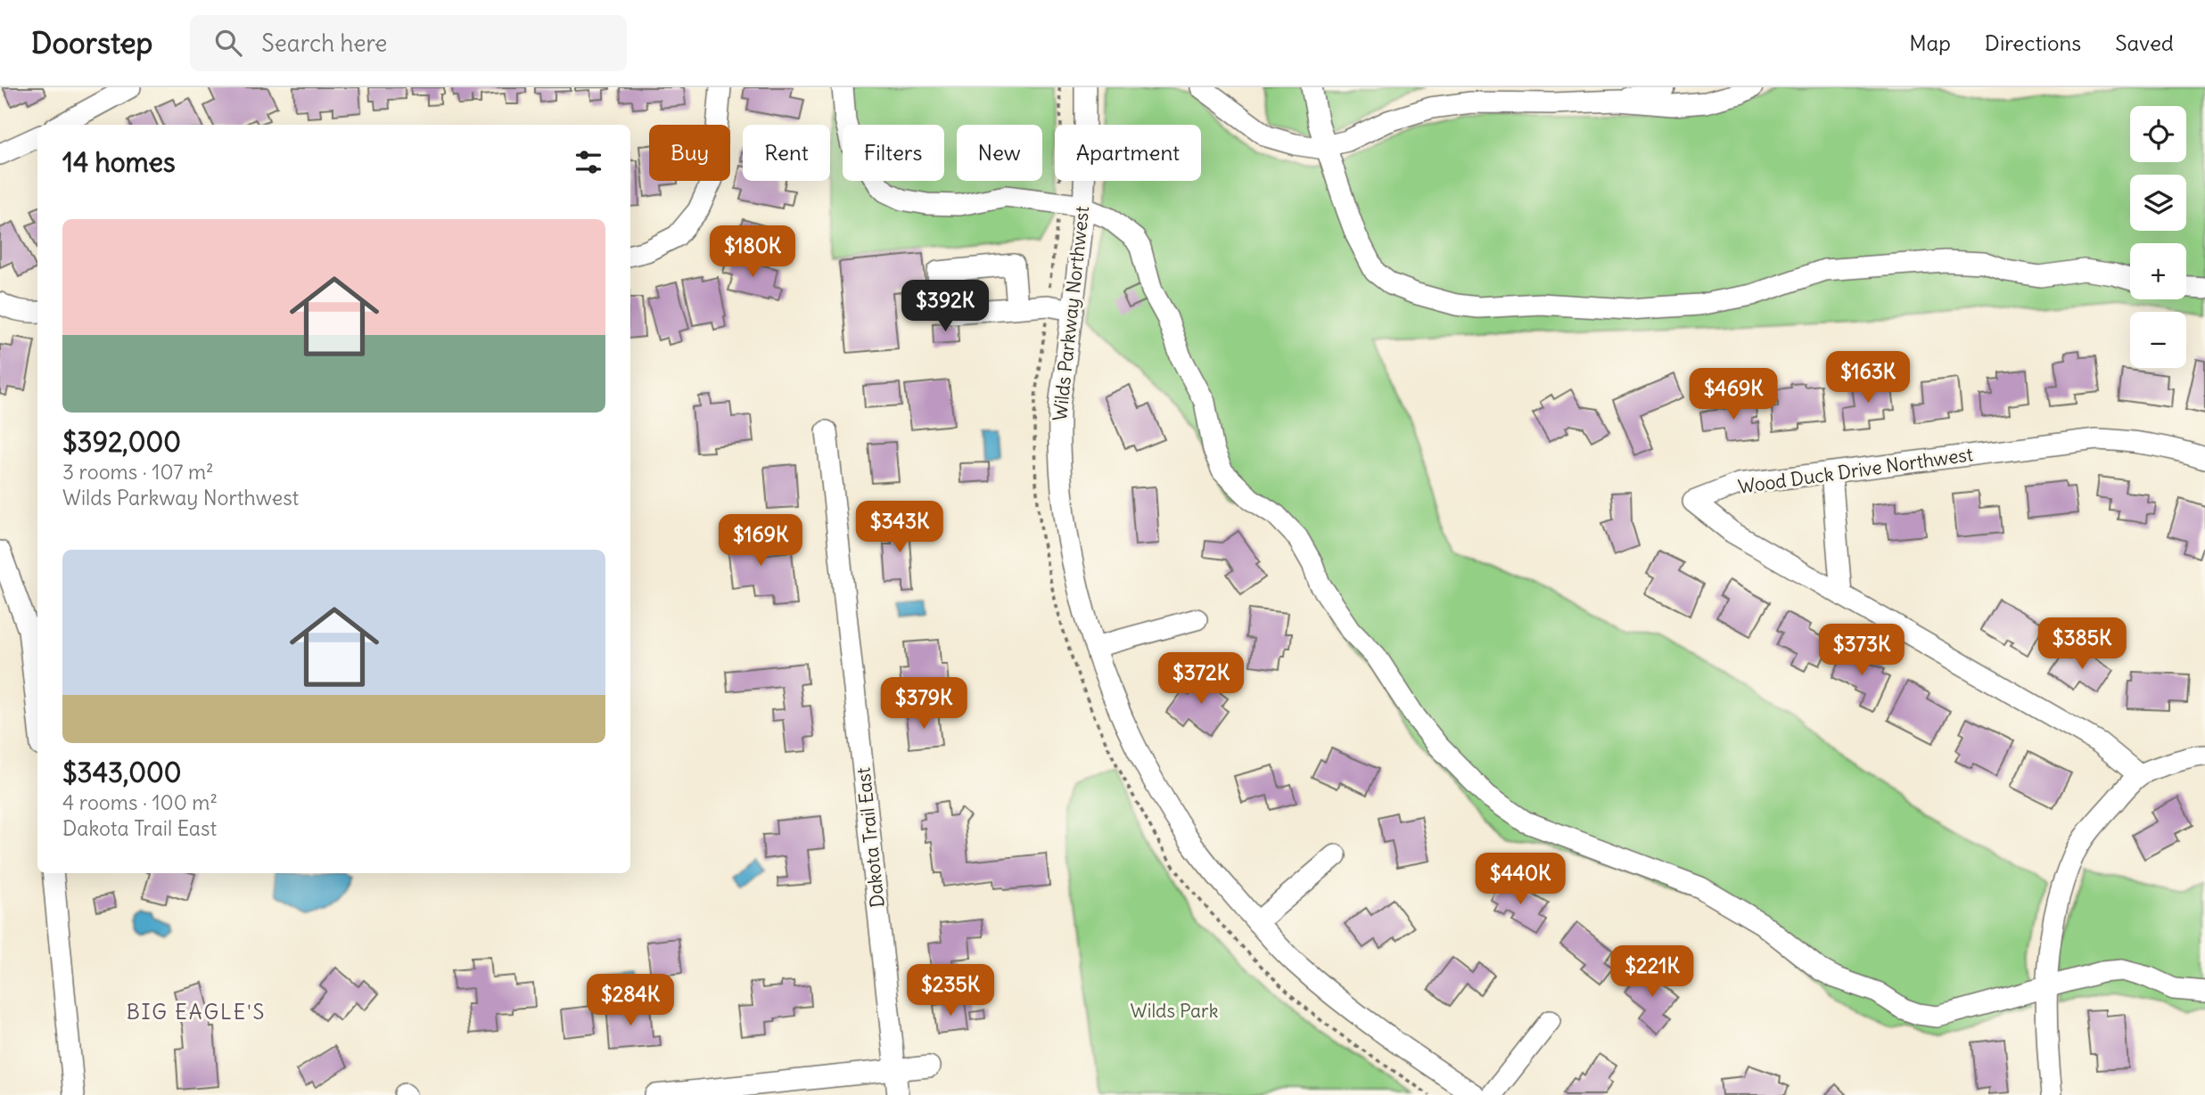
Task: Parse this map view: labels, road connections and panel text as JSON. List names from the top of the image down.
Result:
{
  "streets": {
    "street": ["Wilds Parkway Northwest", "Wood Duck Drive Northwest", "Dakota Trail East"]
  },
  "districts": ["BIG EAGLE'S"],
  "parks": ["Wilds Park"],
  "page": {
    "header": "Doorstep",
    "search": "Search here",
    "nav": ["Map", "Directions", "Saved"],
    "map_buttons": ["+", "−"],
    "chip": [
      "Buy",
      "Rent",
      "Filters",
      "New",
      "Apartment"
    ],
    "heading": "14 homes",
    "list": [
      {
        "name": "$392,000",
        "note": "3 rooms · 107 m² · Wilds Parkway Northwest"
      },
      {
        "name": "$343,000",
        "note": "4 rooms · 100 m² · Dakota Trail East"
      }
    ],
    "price": [
      "$180K",
      "$392K",
      "$163K",
      "$469K",
      "$343K",
      "$169K",
      "$385K",
      "$373K",
      "$372K",
      "$379K",
      "$440K",
      "$221K",
      "$235K",
      "$284K"
    ]
  }
}
